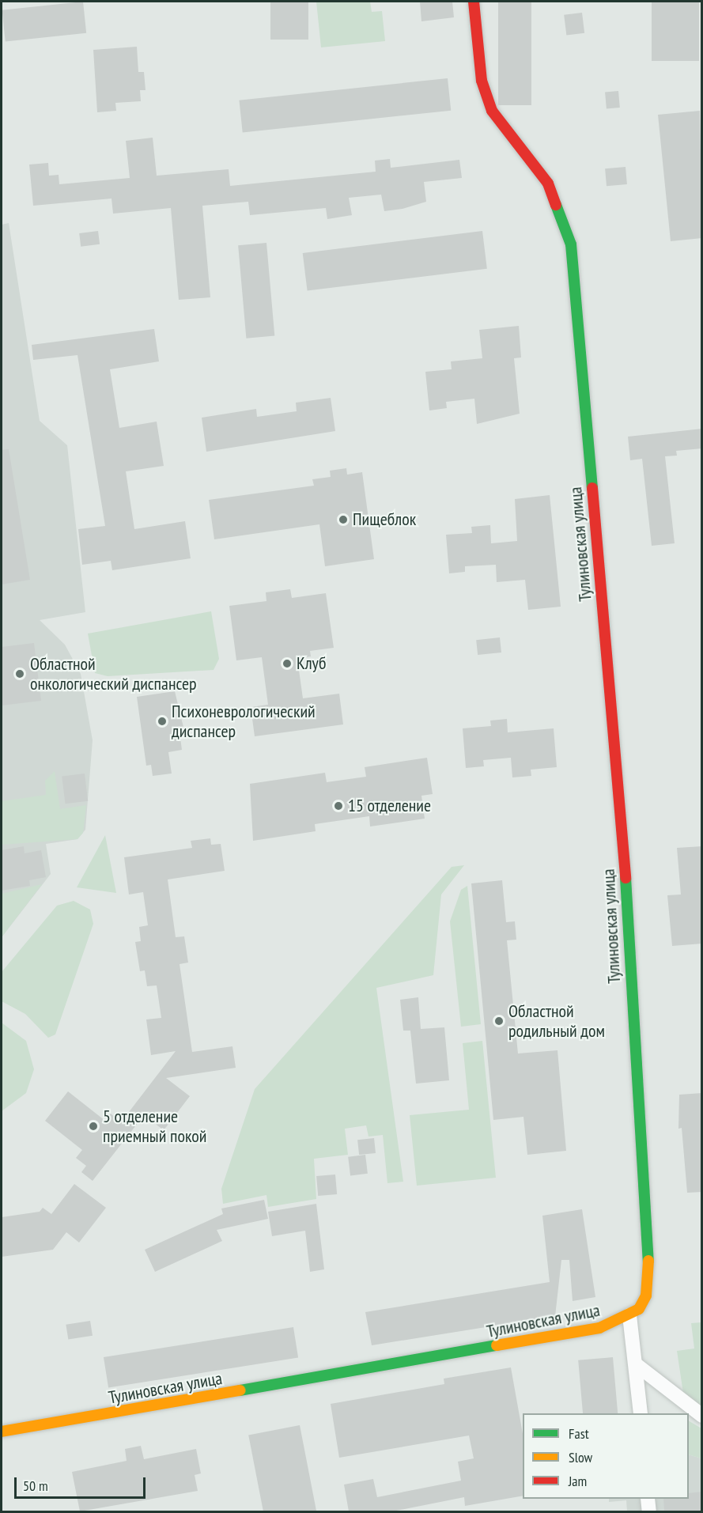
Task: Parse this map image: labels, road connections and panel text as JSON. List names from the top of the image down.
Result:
{
  "streets": {
    "street": ["Тулиновская улица"]
  },
  "places": [
    "Пищеблок",
    "Клуб",
    "Областной онкологический диспансер",
    "Психоневрологический диспансер",
    "15 отделение",
    "Областной родильный дом",
    "5 отделение приемный покой"
  ],
  "legend": ["Fast", "Slow", "Jam"],
  "scale_bar": "50 m"
}
